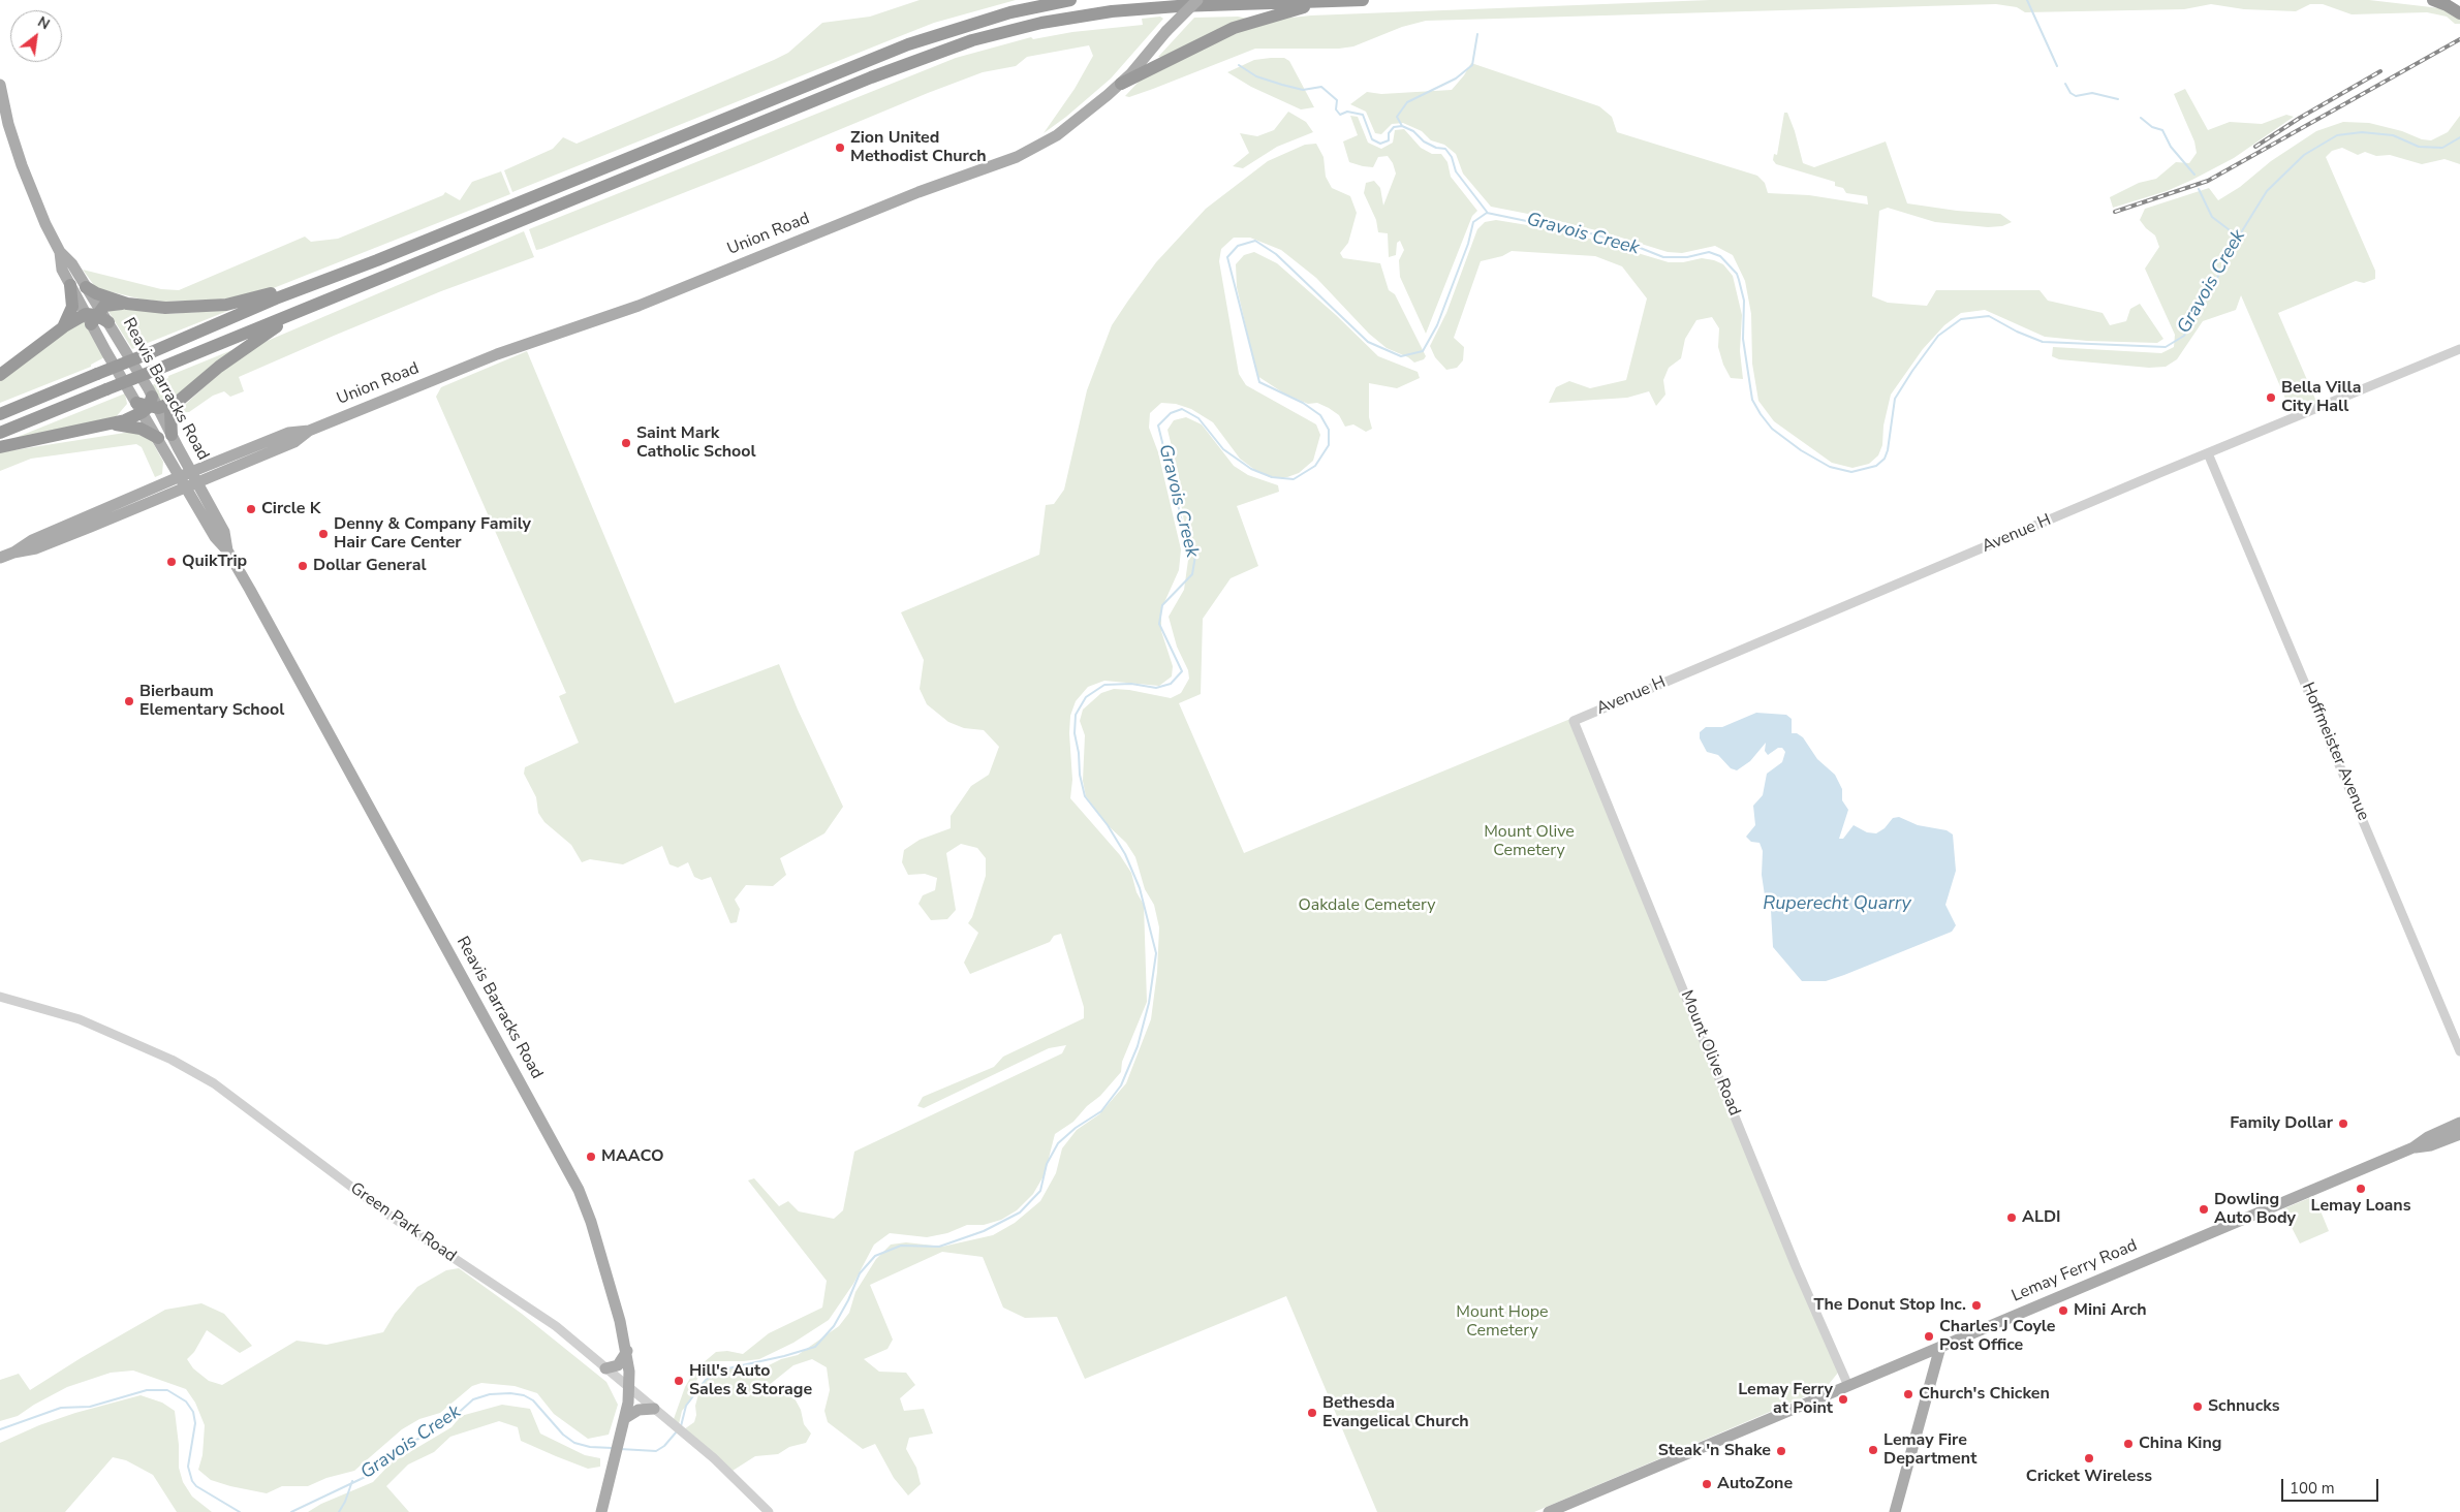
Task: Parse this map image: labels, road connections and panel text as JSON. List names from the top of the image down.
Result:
{
  "streets": {
    "main road": ["Union Road", "Reavis Barracks Road", "Lemay Ferry Road"],
    "street": [
      "Avenue H",
      "Hoffmeister Avenue",
      "Mount Olive Road",
      "Green Park Road"
    ]
  },
  "crossings": [
    ["Union Road", "Reavis Barracks Road"],
    ["Reavis Barracks Road", "Green Park Road"],
    ["Avenue H", "Hoffmeister Avenue"],
    ["Avenue H", "Mount Olive Road"],
    ["Mount Olive Road", "Lemay Ferry Road"]
  ],
  "water": ["Gravois Creek", "Ruperecht Quarry"],
  "parks": ["Mount Olive Cemetery", "Oakdale Cemetery", "Mount Hope Cemetery"],
  "places": [
    "Zion United Methodist Church",
    "Bella Villa City Hall",
    "Saint Mark Catholic School",
    "Circle K",
    "Denny & Company Family Hair Care Center",
    "QuikTrip",
    "Dollar General",
    "Bierbaum Elementary School",
    "Family Dollar",
    "MAACO",
    "Lemay Loans",
    "Dowling Auto Body",
    "ALDI",
    "The Donut Stop Inc.",
    "Mini Arch",
    "Charles J Coyle Post Office",
    "Hill's Auto Sales & Storage",
    "Church's Chicken",
    "Lemay Ferry at Point",
    "Schnucks",
    "Bethesda Evangelical Church",
    "China King",
    "Lemay Fire Department",
    "Steak 'n Shake",
    "Cricket Wireless",
    "AutoZone"
  ],
  "scale_bar": "100 m",
  "north": "top right"
}
